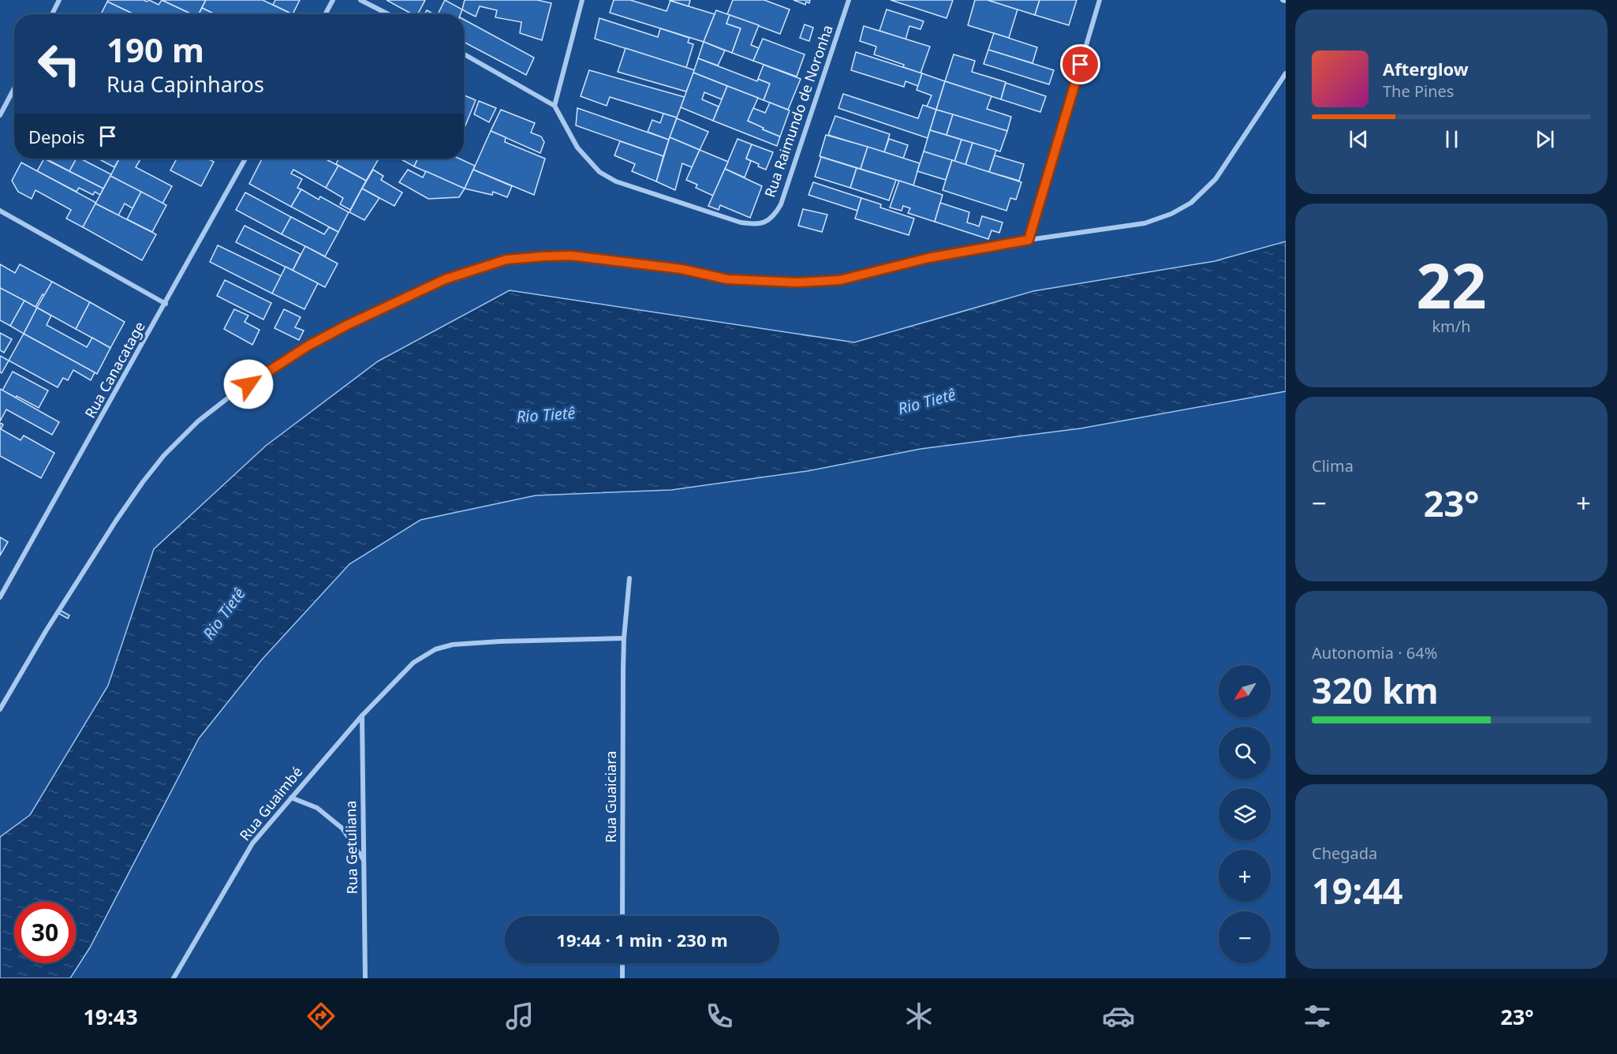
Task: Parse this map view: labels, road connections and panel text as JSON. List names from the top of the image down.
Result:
{
  "streets": {
    "street": [
      "Rua Raimundo de Noronha",
      "Rua Canacatage",
      "Rua Guaiciara",
      "Rua Guaimbé",
      "Rua Getuliana"
    ]
  },
  "crossings": [
    ["Rua Guaiciara", "Rua Guaimbé"],
    ["Rua Guaimbé", "Rua Getuliana"]
  ],
  "water": ["Rio Tietê"],
  "north": "bottom left",
  "page": {
    "turn": ["190 m", "Rua Capinharos"],
    "song": ["Afterglow", "The Pines"],
    "then": "Depois",
    "tile": [
      ["22", "km/h"],
      "Clima",
      ["Autonomia · 64%", "320 km"],
      ["Chegada", "19:44"]
    ],
    "heat": ["−", "23°", "+"],
    "map_buttons": ["+", "−"],
    "limit": "30",
    "trip": "19:44 · 1 min · 230 m",
    "tabs": ["19:43", "23°"]
  }
}
